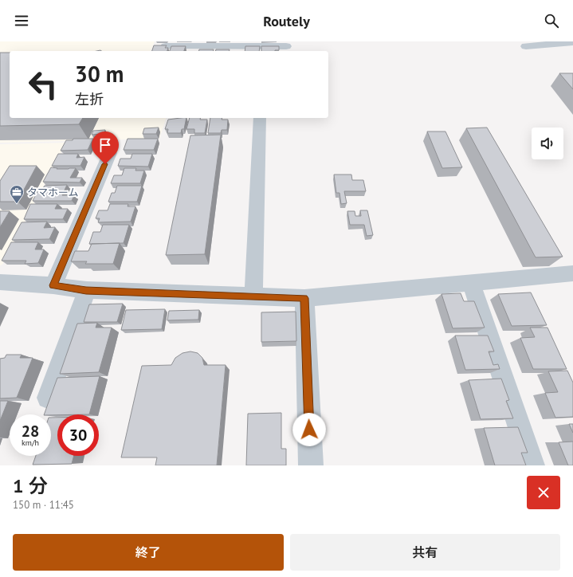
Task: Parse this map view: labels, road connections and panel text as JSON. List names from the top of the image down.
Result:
{
  "places": {
    "office": ["タマホーム"]
  },
  "page": {
    "header": "Routely",
    "turn": ["30 m", "左折"],
    "speed": "28 km/h",
    "limit": "30",
    "heading": ["1 分", "150 m · 11:45"],
    "buttons": ["終了", "共有"]
  }
}
